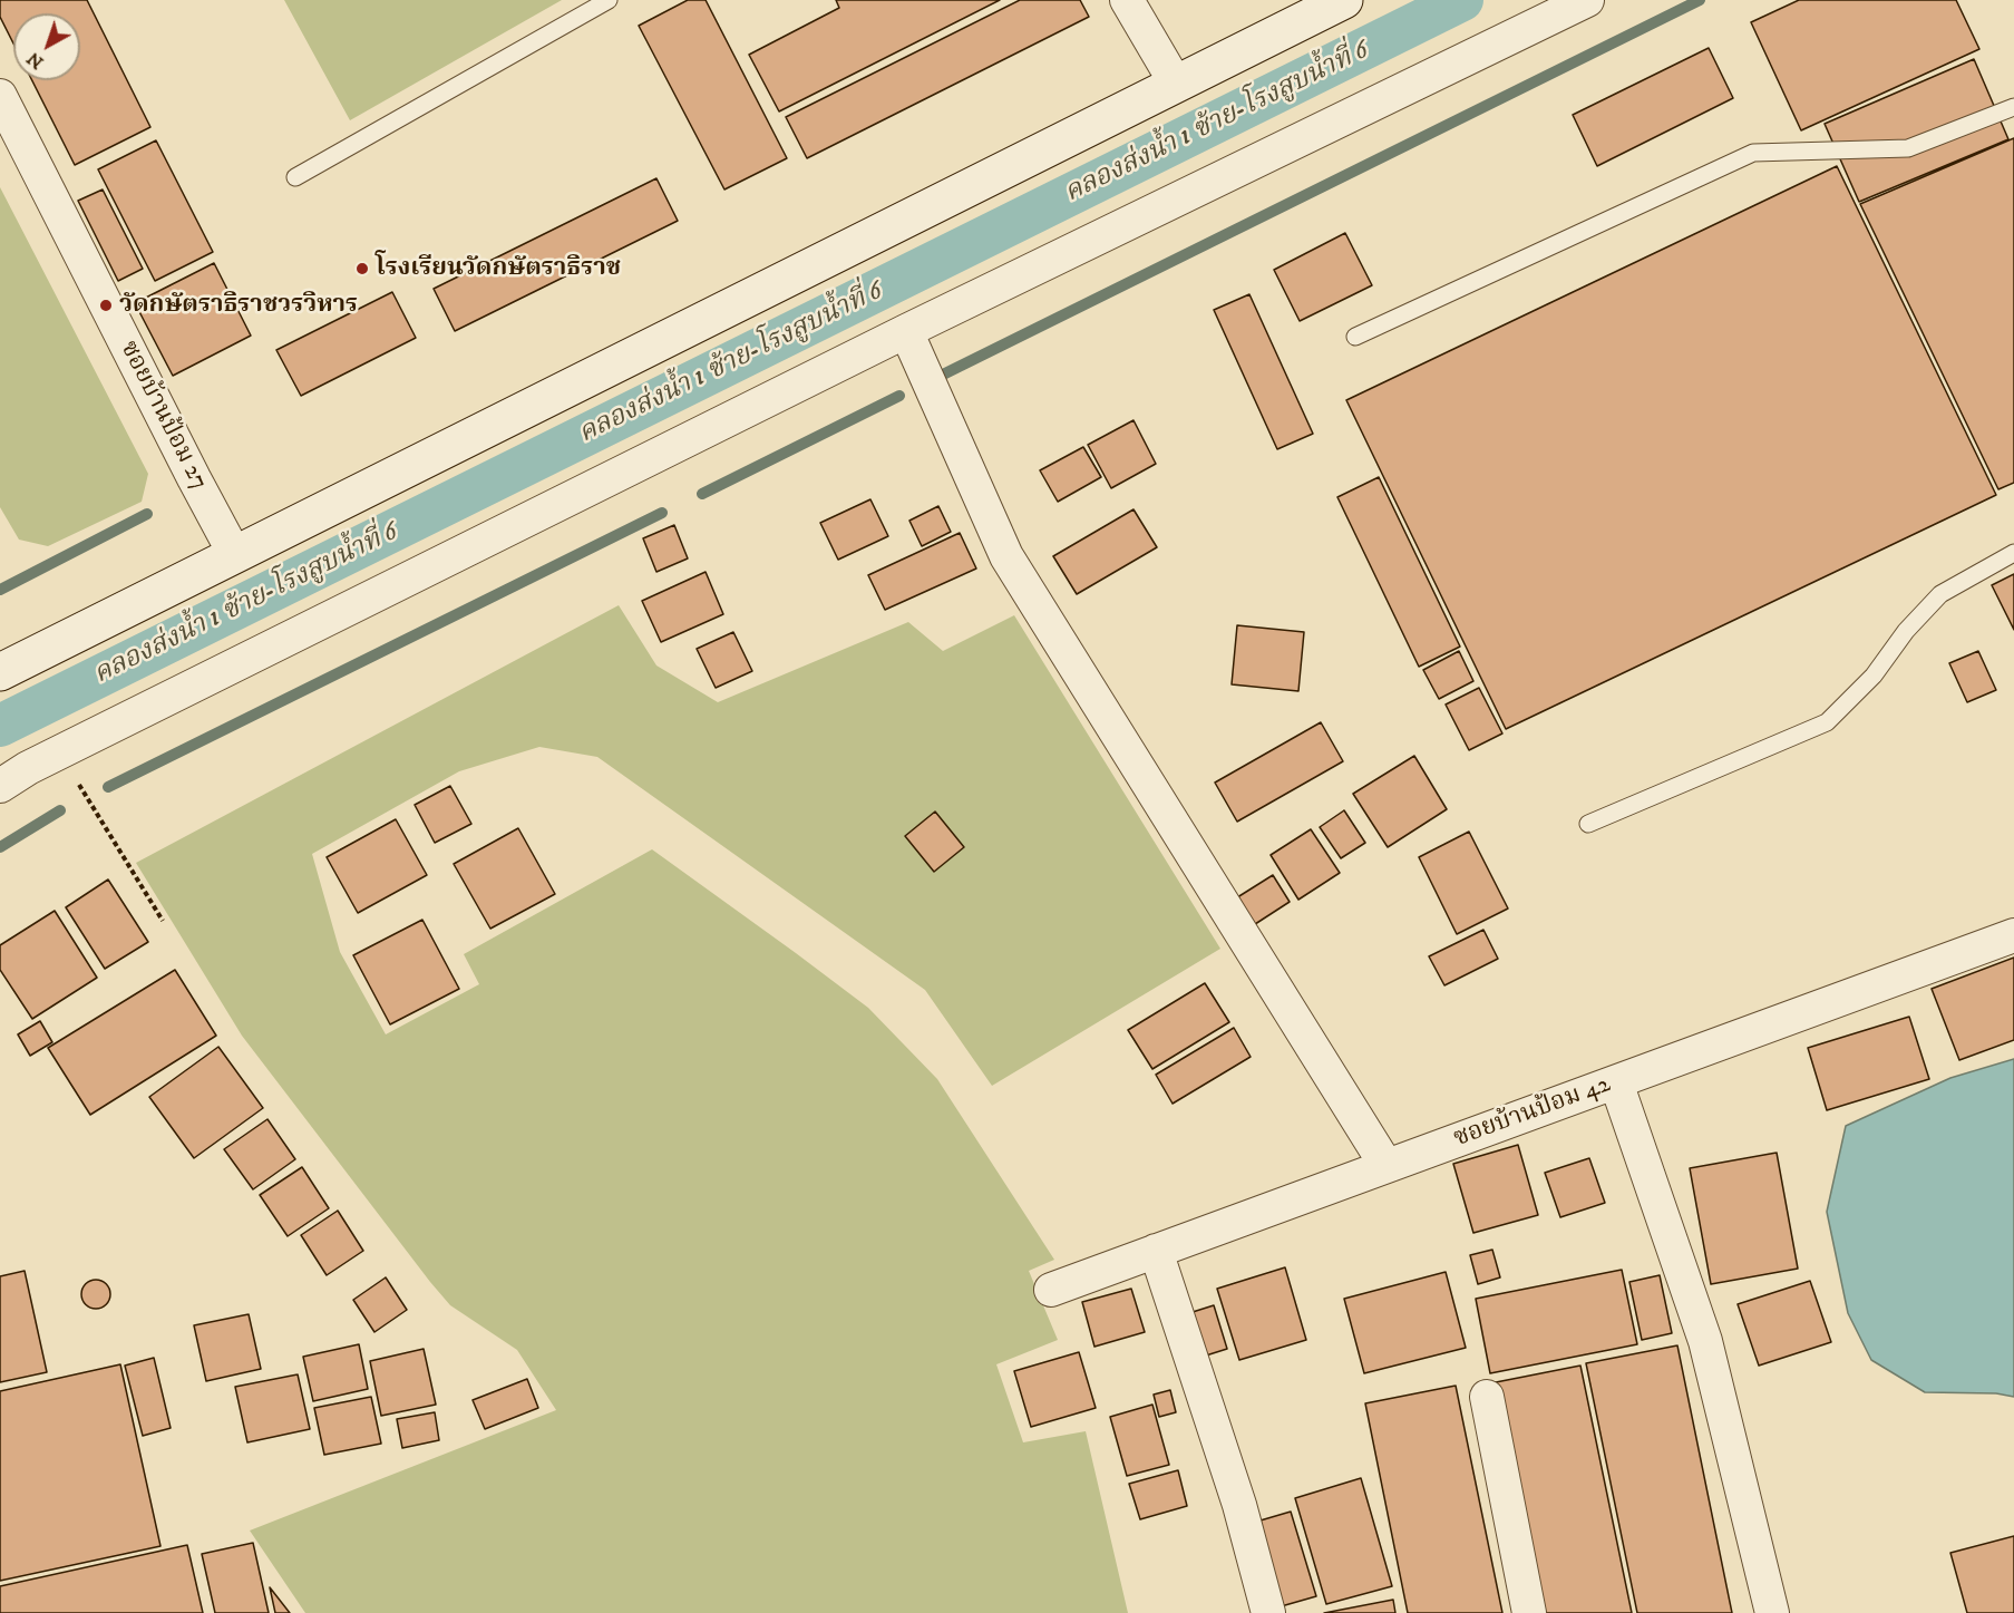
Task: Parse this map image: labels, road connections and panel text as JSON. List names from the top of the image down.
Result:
{
  "streets": {
    "street": ["ซอยบ้านป้อม 27", "ซอยบ้านป้อม 42"]
  },
  "water": ["คลองส่งน้ำ 1 ซ้าย-โรงสูบน้ำที่ 6"],
  "places": ["โรงเรียนวัดกษัตราธิราช", "วัดกษัตราธิราชวรวิหาร"],
  "north": "bottom left"
}
